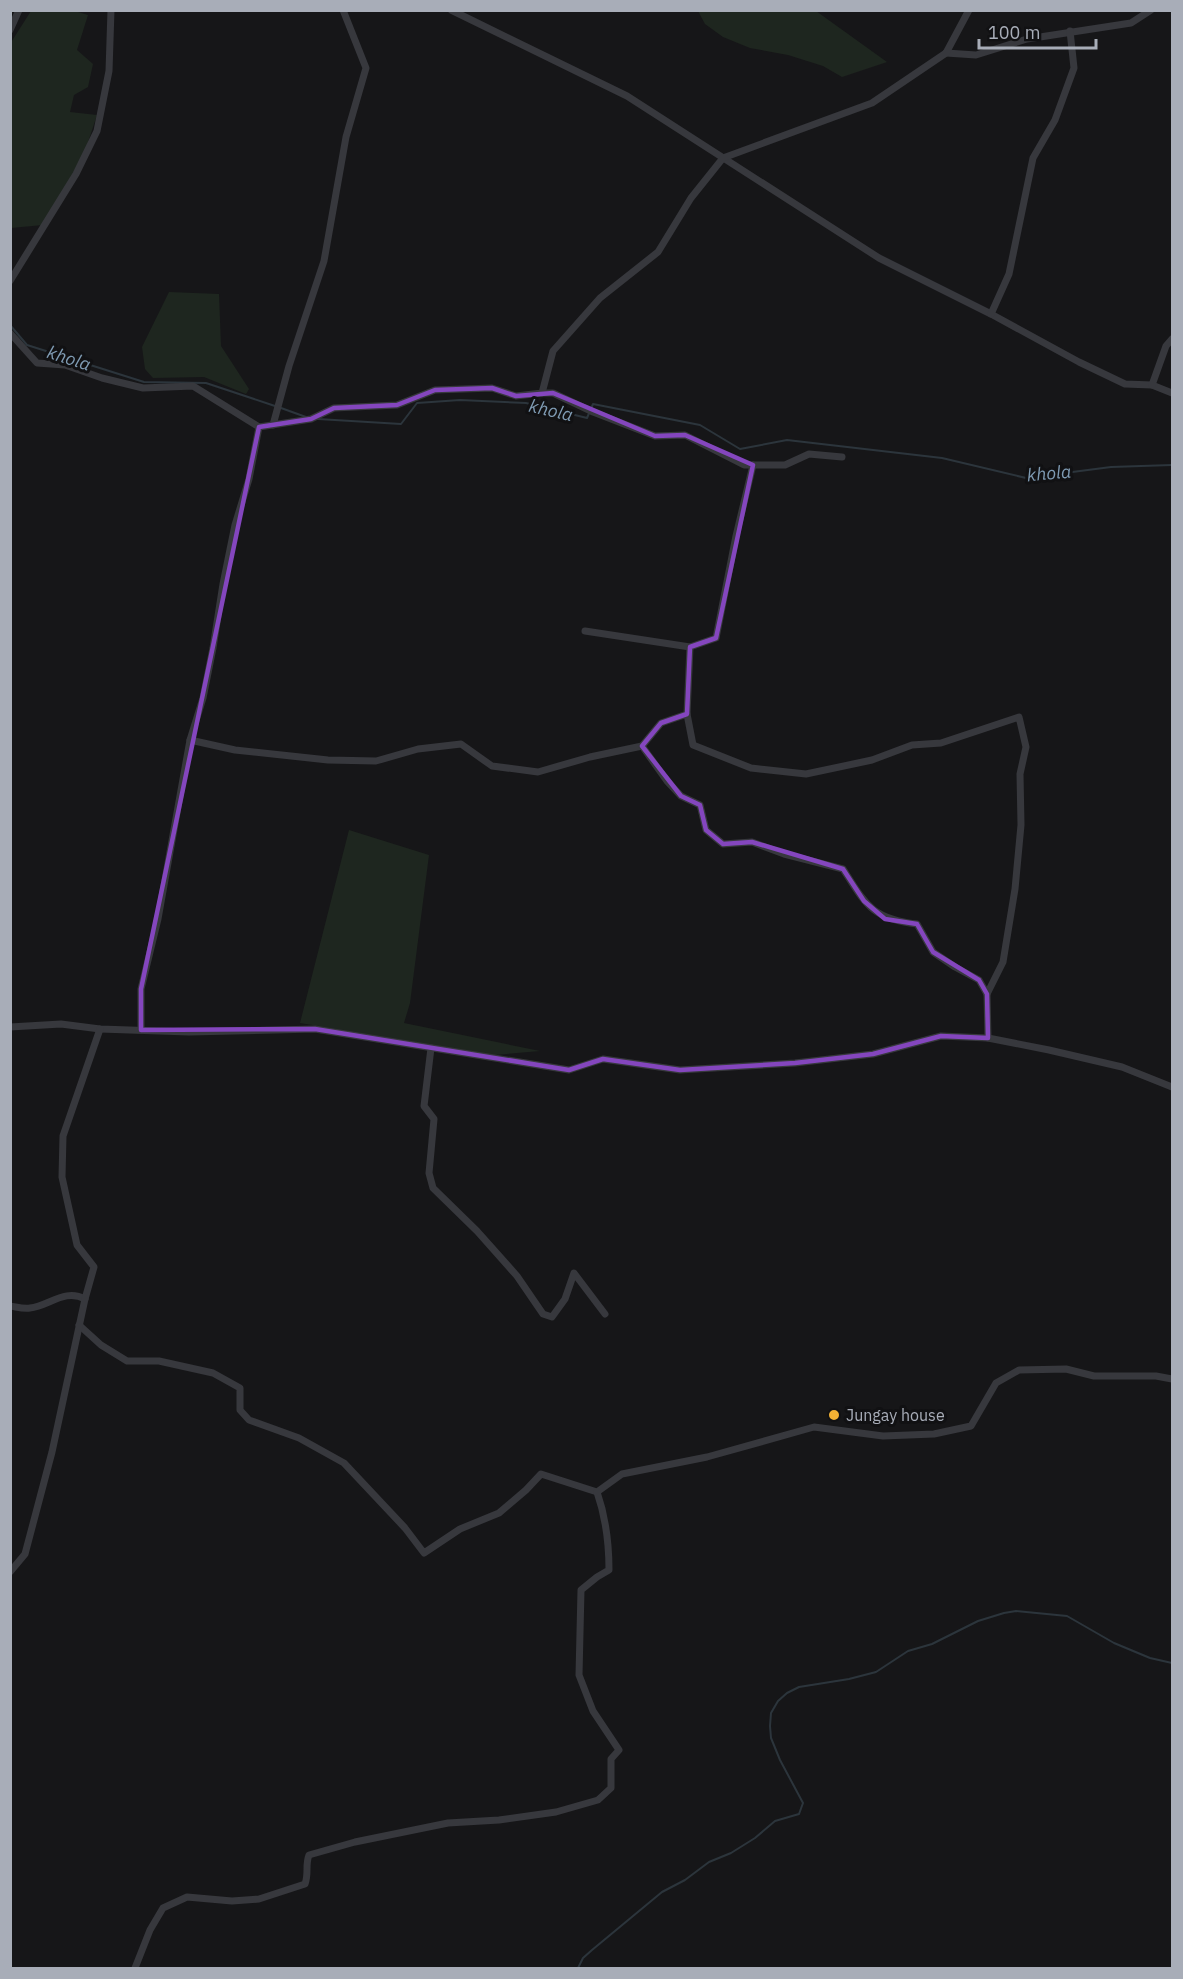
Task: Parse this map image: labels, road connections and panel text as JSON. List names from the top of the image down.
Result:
{
  "water": ["khola"],
  "places": ["Jungay house"],
  "scale_bar": "100 m"
}
